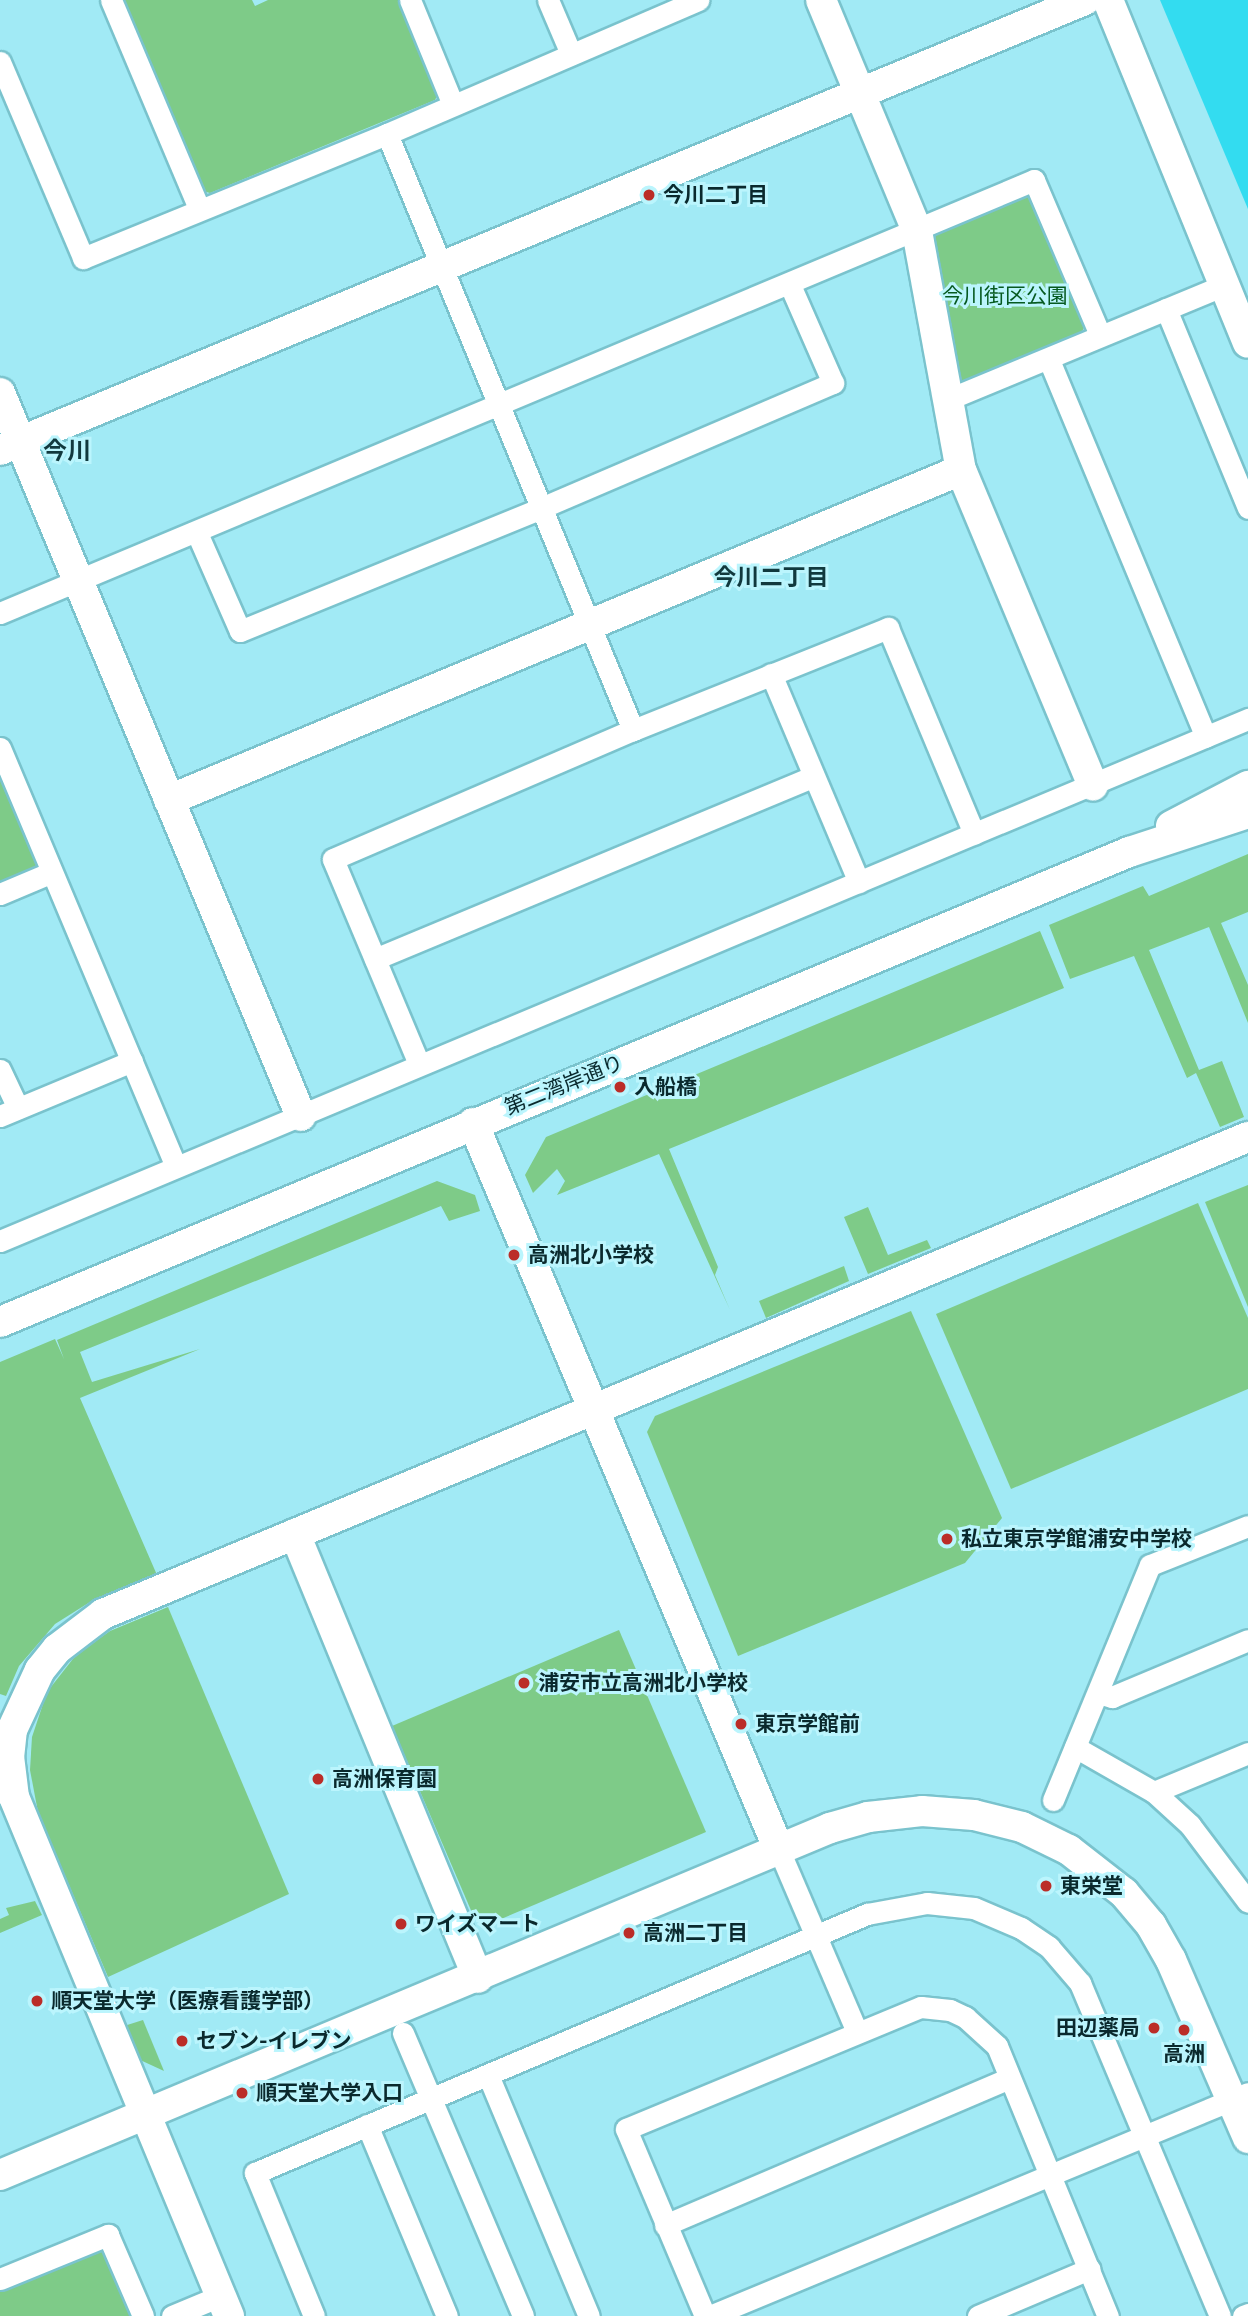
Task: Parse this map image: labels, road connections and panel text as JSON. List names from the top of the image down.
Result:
{
  "streets": {
    "street": ["第二湾岸通り"]
  },
  "districts": ["今川", "今川二丁目"],
  "parks": ["今川街区公園"],
  "places": [
    "今川二丁目",
    "入船橋",
    "高洲北小学校",
    "私立東京学館浦安中学校",
    "浦安市立高洲北小学校",
    "東京学館前",
    "高洲保育園",
    "東栄堂",
    "ワイズマート",
    "高洲二丁目",
    "順天堂大学（医療看護学部）",
    "田辺薬局",
    "高洲",
    "セブン-イレブン",
    "順天堂大学入口"
  ]
}
